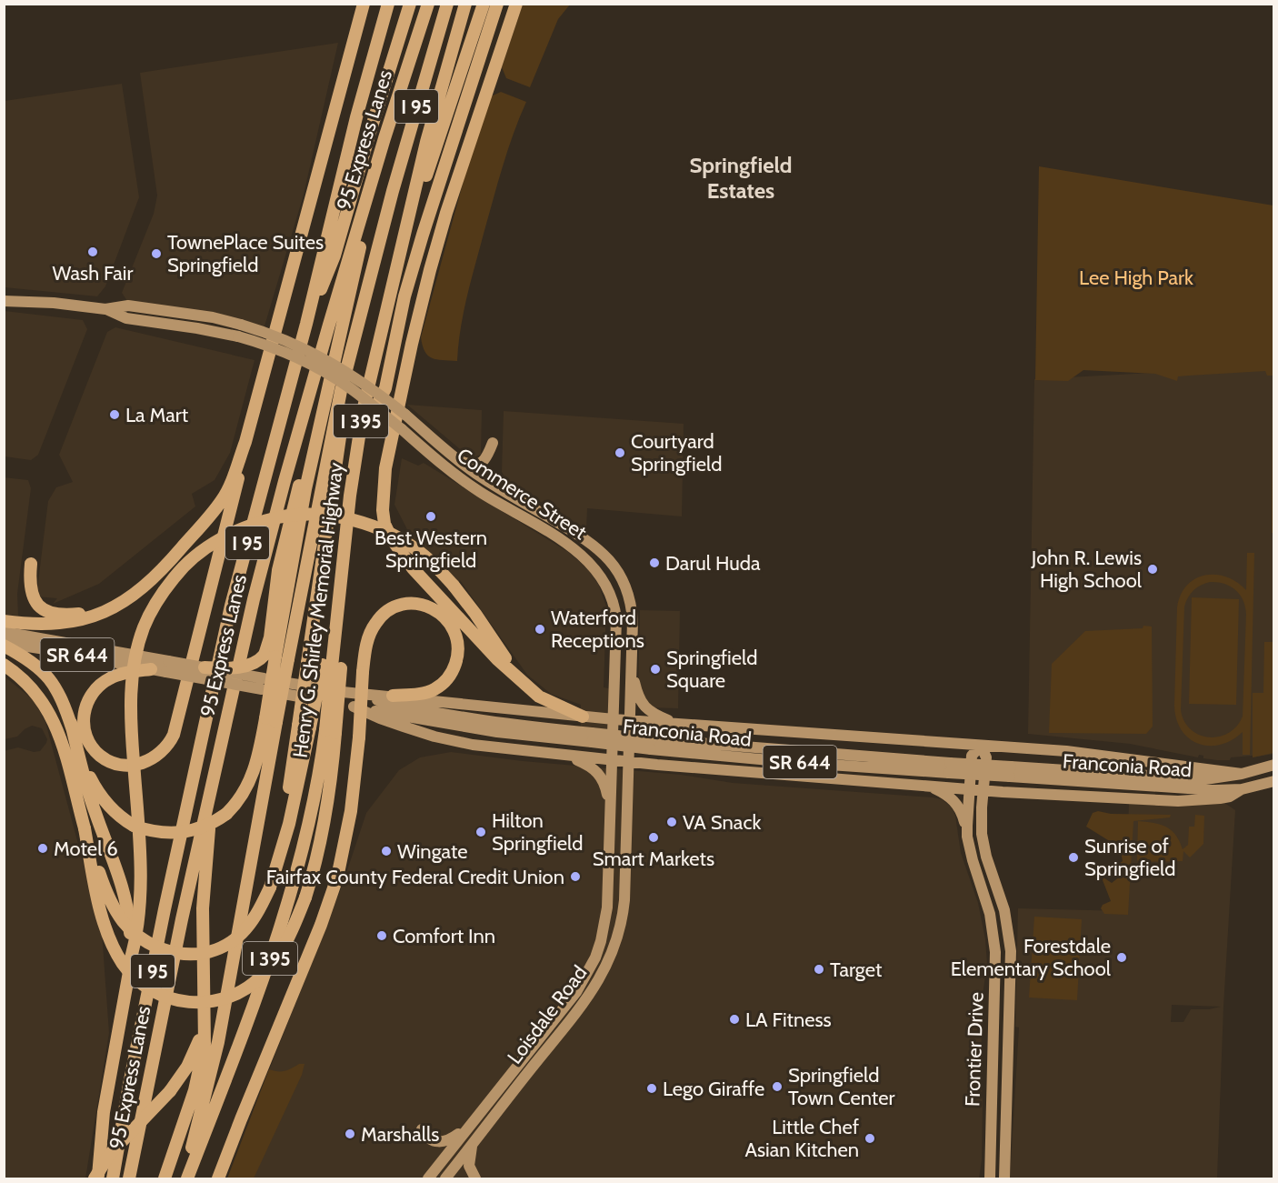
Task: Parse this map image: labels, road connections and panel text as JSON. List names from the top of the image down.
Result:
{
  "streets": {
    "highway": [
      "I 95",
      "95 Express Lanes",
      "I 395",
      "Henry G. Shirley Memorial Highway"
    ],
    "main road": [
      "Commerce Street",
      "SR 644",
      "Franconia Road",
      "Loisdale Road",
      "Frontier Drive"
    ]
  },
  "crossings": [
    ["I 95", "Henry G. Shirley Memorial Highway"],
    ["Commerce Street", "Franconia Road"],
    ["Commerce Street", "Loisdale Road"],
    ["SR 644", "Franconia Road"],
    ["Franconia Road", "Loisdale Road"],
    ["Franconia Road", "Frontier Drive"]
  ],
  "districts": ["Springfield Estates"],
  "parks": ["Lee High Park"],
  "places": [
    "Wash Fair",
    "TownePlace Suites Springfield",
    "La Mart",
    "Courtyard Springfield",
    "Best Western Springfield",
    "Darul Huda",
    "John R. Lewis High School",
    "Waterford Receptions",
    "Springfield Square",
    "VA Snack",
    "Hilton Springfield",
    "Smart Markets",
    "Motel 6",
    "Wingate",
    "Sunrise of Springfield",
    "Fairfax County Federal Credit Union",
    "Comfort Inn",
    "Forestdale Elementary School",
    "Target",
    "LA Fitness",
    "Springfield Town Center",
    "Lego Giraffe",
    "Marshalls",
    "Little Chef Asian Kitchen"
  ]
}
